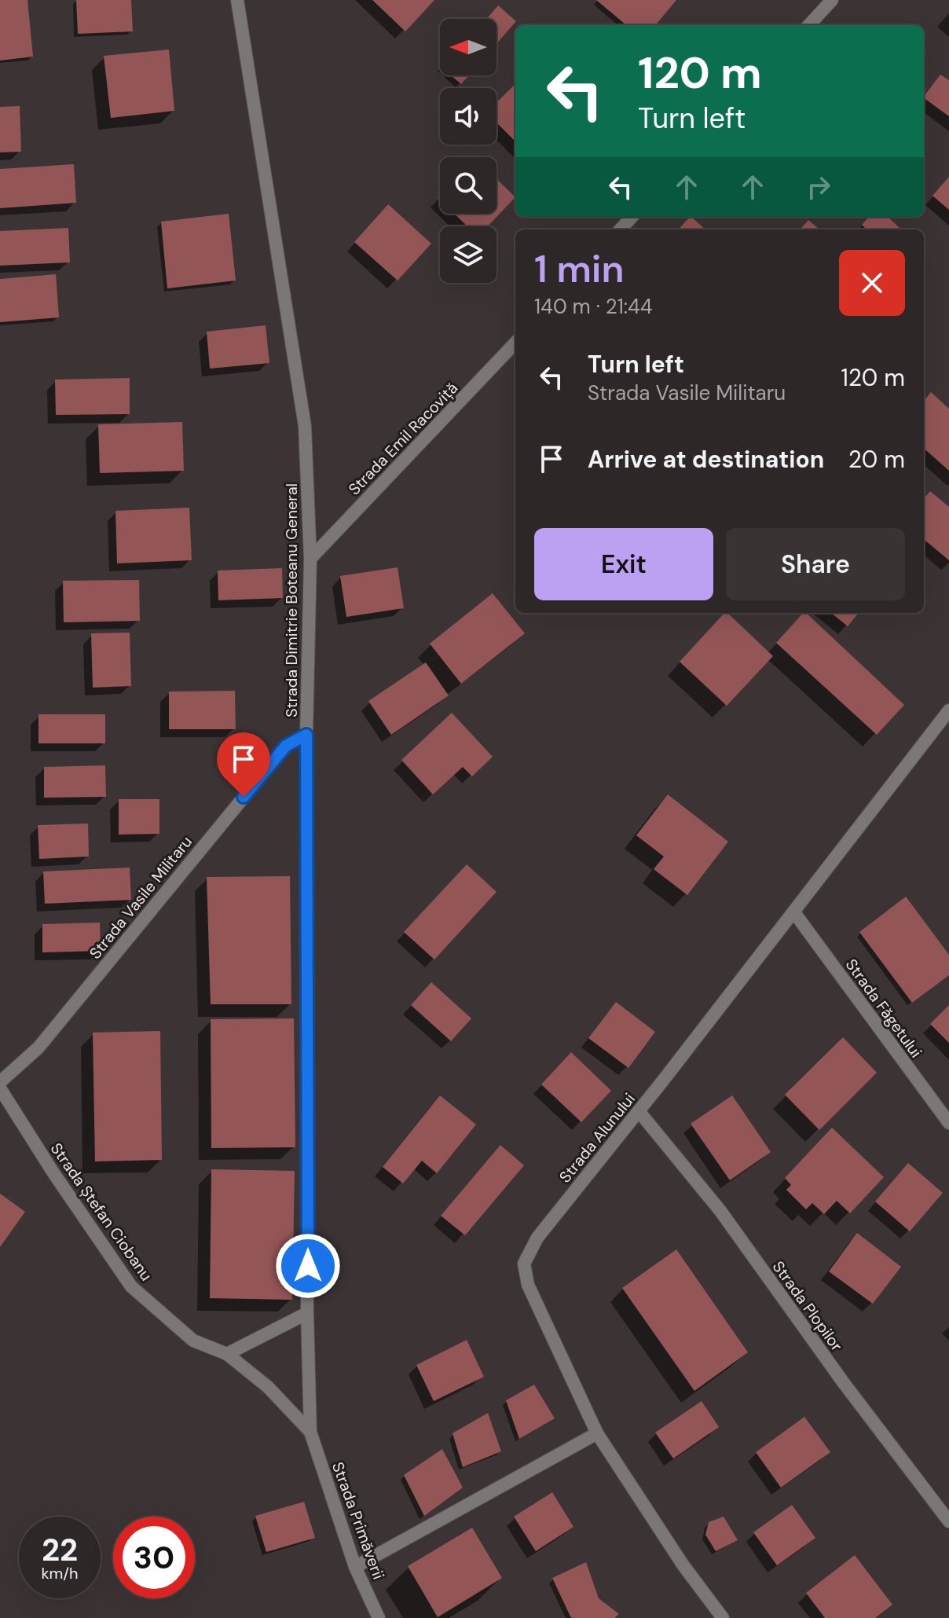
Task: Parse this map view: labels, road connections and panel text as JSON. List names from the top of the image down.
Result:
{
  "streets": {
    "street": [
      "Strada Emil Racoviță",
      "Strada Dimitrie Boteanu General",
      "Strada Vasile Militaru",
      "Strada Făgetului",
      "Strada Alunului",
      "Strada Ștefan Ciobanu",
      "Strada Plopilor",
      "Strada Primăverii"
    ]
  },
  "crossings": [
    ["Strada Emil Racoviță", "Strada Dimitrie Boteanu General"],
    ["Strada Dimitrie Boteanu General", "Strada Vasile Militaru"],
    ["Strada Dimitrie Boteanu General", "Strada Ștefan Ciobanu"],
    ["Strada Dimitrie Boteanu General", "Strada Primăverii"],
    ["Strada Făgetului", "Strada Alunului"],
    ["Strada Alunului", "Strada Plopilor"],
    ["Strada Ștefan Ciobanu", "Strada Primăverii"]
  ],
  "north": "left",
  "page": {
    "turn": ["120 m", "Turn left"],
    "heading": ["1 min", "140 m · 21:44"],
    "list": [
      {
        "name": "Turn left",
        "note": "Strada Vasile Militaru",
        "value": "120 m"
      },
      {
        "name": "Arrive at destination",
        "value": "20 m"
      }
    ],
    "buttons": ["Exit", "Share"],
    "speed": "22 km/h",
    "limit": "30"
  }
}
